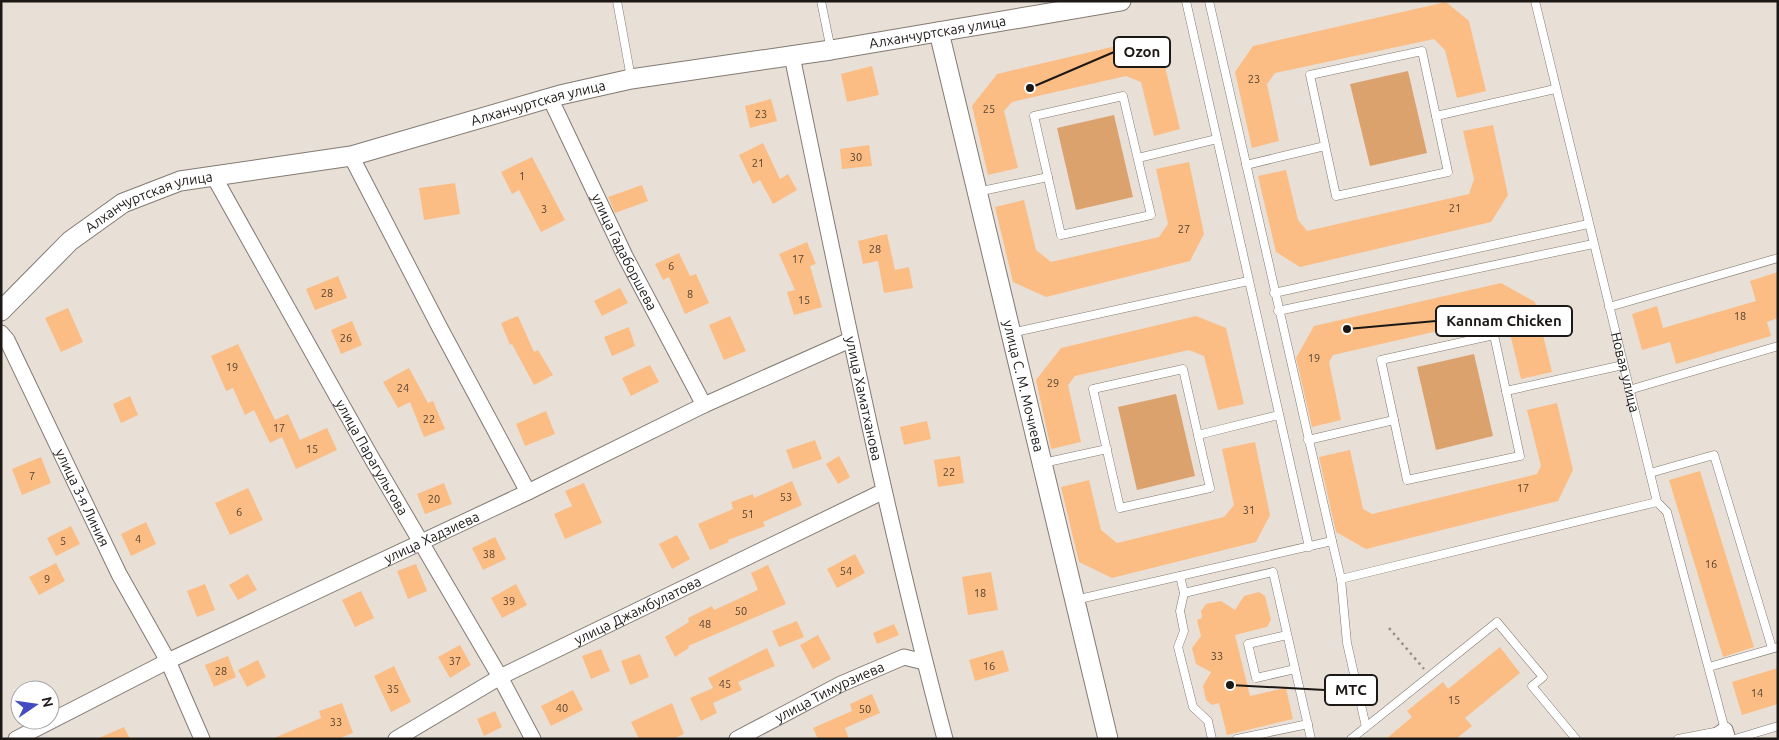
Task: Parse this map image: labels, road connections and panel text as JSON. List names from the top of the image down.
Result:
{
  "streets": {
    "street": [
      "Алханчуртская улица",
      "улица Гадаборшева",
      "улица С. М. Мочиева",
      "улица Хаматханова",
      "улица Парагульгова",
      "улица 3-я Линия",
      "улица Хадзиева",
      "улица Джамбулатова",
      "улица Тимурзиева"
    ],
    "lane": ["Новая улица"]
  },
  "crossings": [
    ["Алханчуртская улица", "улица Гадаборшева"],
    ["Алханчуртская улица", "улица С. М. Мочиева"],
    ["Алханчуртская улица", "улица Хаматханова"],
    ["Алханчуртская улица", "улица Парагульгова"],
    ["улица Гадаборшева", "улица Хадзиева"],
    ["улица Хаматханова", "улица Хадзиева"],
    ["улица Хаматханова", "улица Джамбулатова"],
    ["улица Хаматханова", "улица Тимурзиева"],
    ["улица Парагульгова", "улица Хадзиева"],
    ["улица Парагульгова", "улица Джамбулатова"],
    ["улица 3-я Линия", "улица Хадзиева"]
  ],
  "places": ["Ozon", "Kannam Chicken", "МТС"],
  "house_numbers": [
    "23",
    "25",
    "23",
    "30",
    "21",
    "1",
    "21",
    "3",
    "27",
    "28",
    "17",
    "6",
    "28",
    "8",
    "15",
    "18",
    "26",
    "19",
    "19",
    "29",
    "24",
    "22",
    "17",
    "15",
    "22",
    "7",
    "17",
    "53",
    "20",
    "31",
    "6",
    "51",
    "4",
    "5",
    "38",
    "16",
    "54",
    "9",
    "18",
    "39",
    "50",
    "48",
    "33",
    "37",
    "16",
    "28",
    "45",
    "35",
    "14",
    "15",
    "40",
    "50",
    "33"
  ],
  "north": "right"
}
